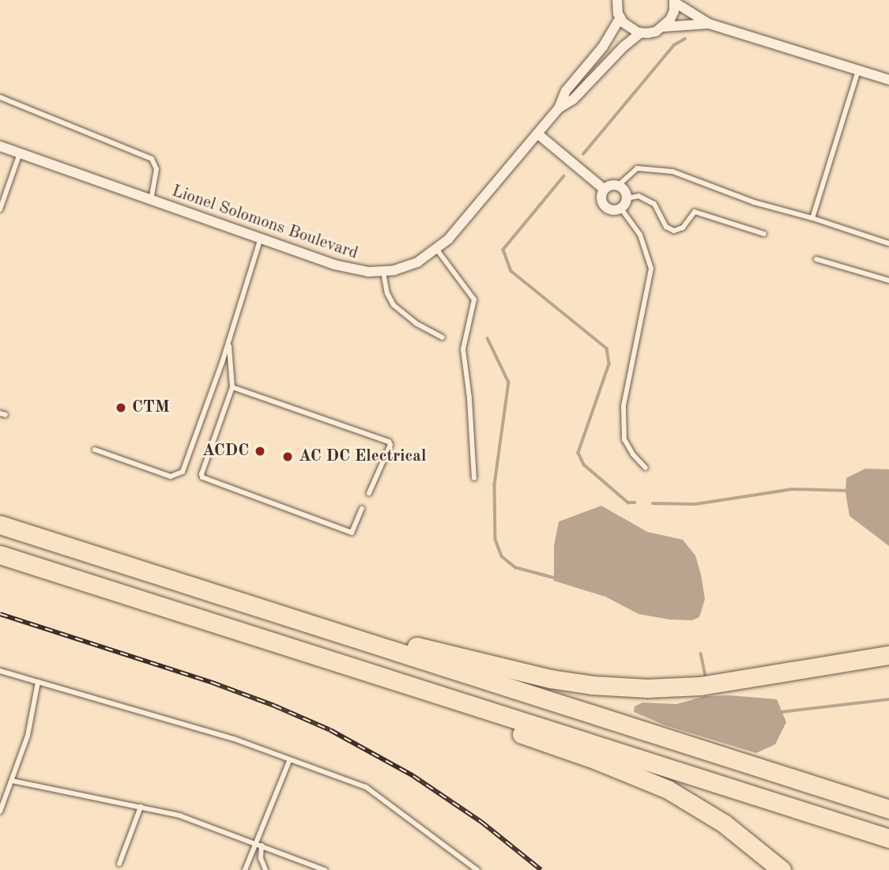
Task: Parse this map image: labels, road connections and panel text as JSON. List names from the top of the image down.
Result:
{
  "streets": {
    "street": ["Lionel Solomons Boulevard"]
  },
  "places": ["CTM", "ACDC", "AC DC Electrical"]
}
